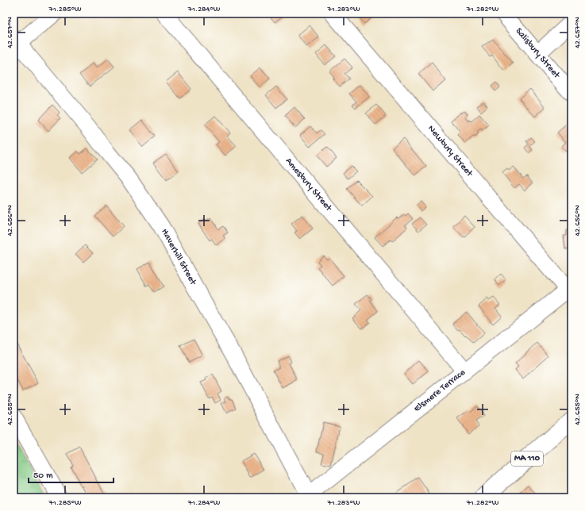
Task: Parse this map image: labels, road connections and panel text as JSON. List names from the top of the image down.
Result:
{
  "streets": {
    "main road": ["MA 110"],
    "street": [
      "Salisbury Street",
      "Newbury Street",
      "Amesbury Street",
      "Haverhill Street",
      "Elsmere Terrace"
    ]
  },
  "crossings": [
    ["Newbury Street", "Elsmere Terrace"],
    ["Amesbury Street", "Elsmere Terrace"],
    ["Haverhill Street", "Elsmere Terrace"]
  ],
  "scale_bar": "50 m",
  "coordinates": [
    "71.285°W",
    "71.284°W",
    "71.283°W",
    "71.282°W",
    "42.657°N",
    "42.656°N",
    "42.655°N"
  ]
}
